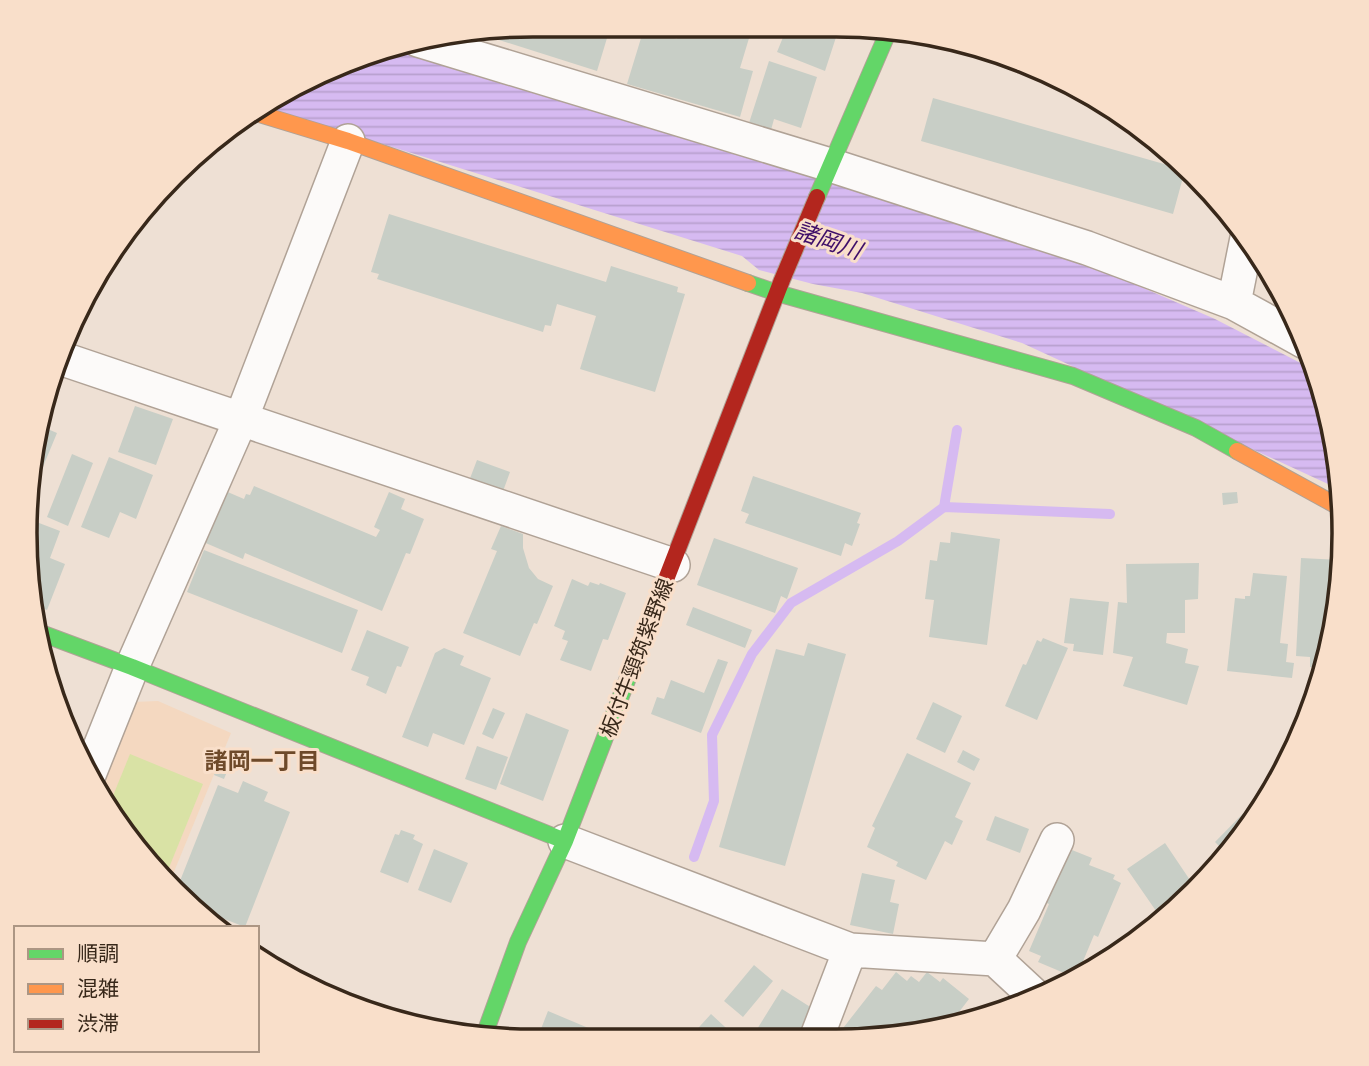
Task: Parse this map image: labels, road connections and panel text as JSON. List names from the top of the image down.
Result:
{
  "streets": {
    "street": ["板付牛頸筑紫野線"]
  },
  "districts": ["諸岡一丁目"],
  "water": ["諸岡川"],
  "legend": ["順調", "混雑", "渋滞"]
}
